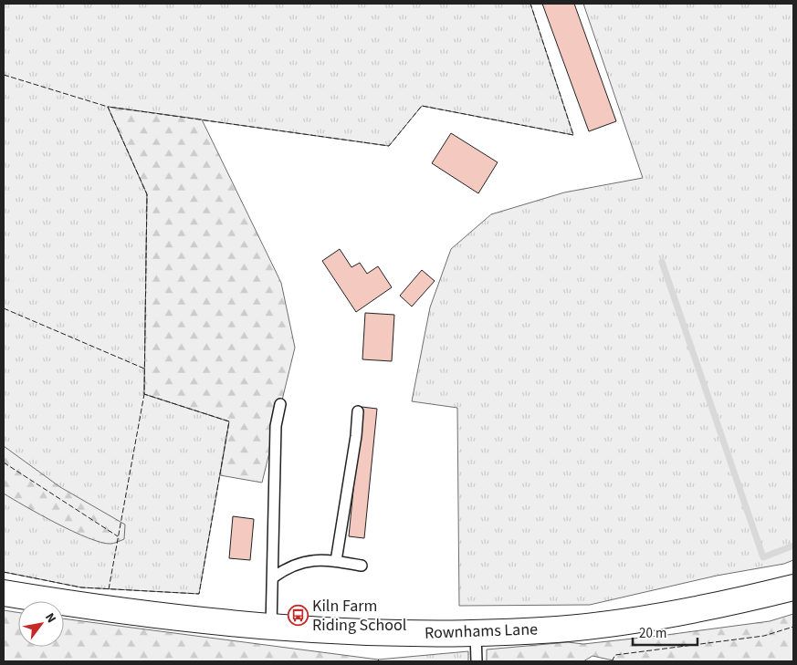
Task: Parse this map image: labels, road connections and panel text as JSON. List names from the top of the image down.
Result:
{
  "streets": {
    "street": ["Rownhams Lane"]
  },
  "places": {
    "bus stop": ["Kiln Farm Riding School"]
  },
  "scale_bar": "20 m",
  "north": "top right"
}
